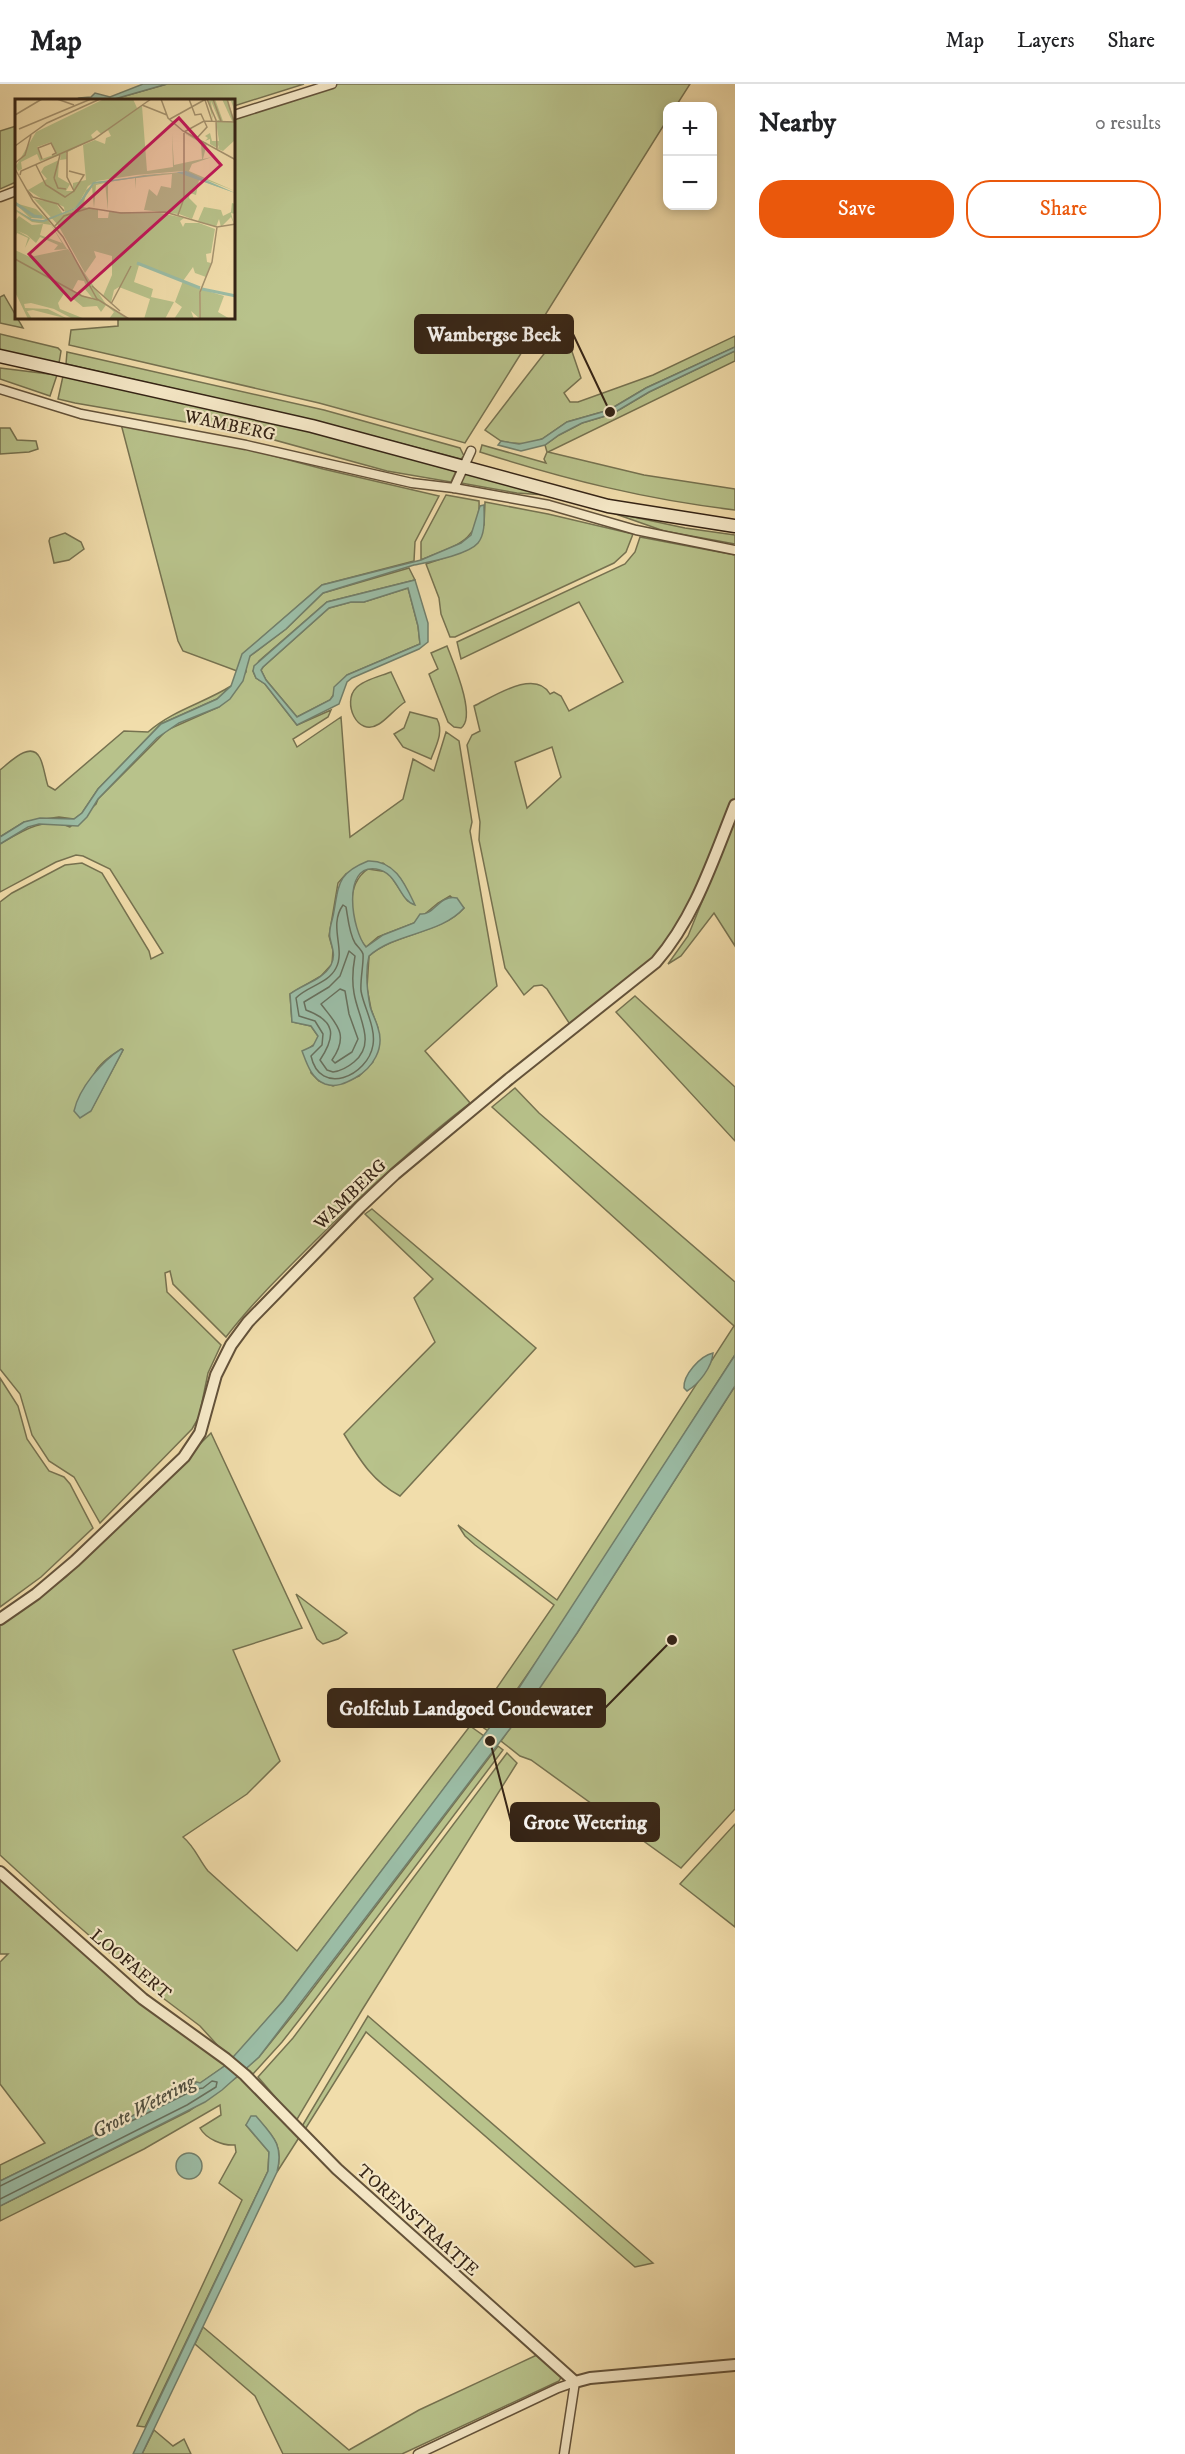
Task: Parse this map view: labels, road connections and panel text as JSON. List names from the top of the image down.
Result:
{
  "streets": {
    "main road": ["WAMBERG"],
    "street": ["LOOFAERT", "TORENSTRAATJE"]
  },
  "crossings": [
    ["LOOFAERT", "TORENSTRAATJE"]
  ],
  "water": ["Grote Wetering"],
  "places": ["Wambergse Beek", "Golfclub Landgoed Coudewater", "Grote Wetering"],
  "page": {
    "header": "Map",
    "nav": ["Map", "Layers", "Share"],
    "heading": ["Nearby", "0 results"],
    "map_buttons": ["+", "−"],
    "buttons": ["Save", "Share"]
  }
}
